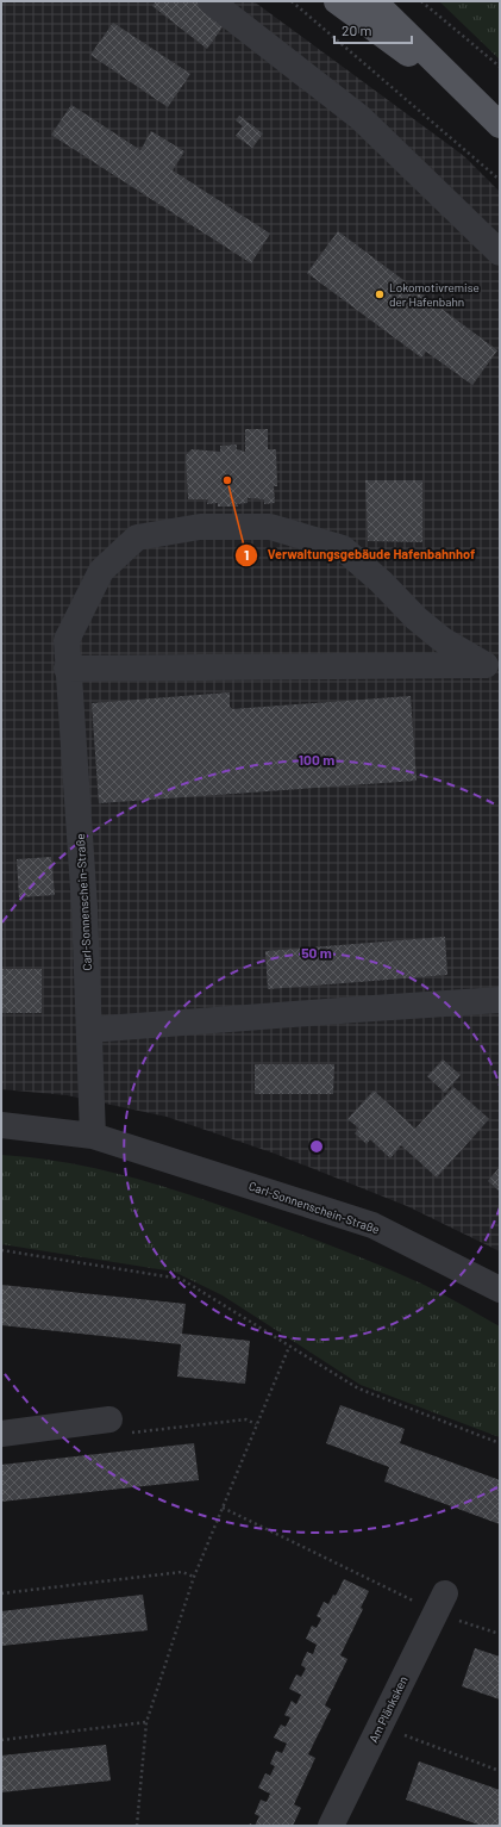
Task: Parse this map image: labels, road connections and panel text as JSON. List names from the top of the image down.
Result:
{
  "streets": {
    "street": ["Carl-Sonnenschein-Straße", "Am Plänksken"]
  },
  "places": ["Lokomotivremise der Hafenbahn", "Verwaltungsgebäude Hafenbahnhof"],
  "scale_bar": "20 m",
  "rings": ["100 m", "50 m"]
}
